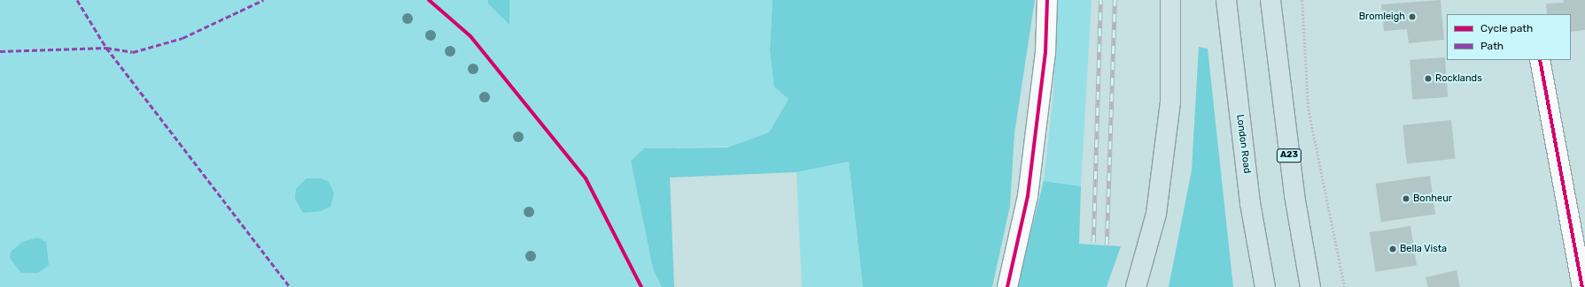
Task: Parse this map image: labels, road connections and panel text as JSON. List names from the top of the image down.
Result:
{
  "streets": {
    "highway": ["London Road", "A23"]
  },
  "places": [
    "Bromleigh",
    "Rocklands",
    "Bonheur",
    "Bella Vista"
  ],
  "legend": ["Cycle path", "Path"]
}
